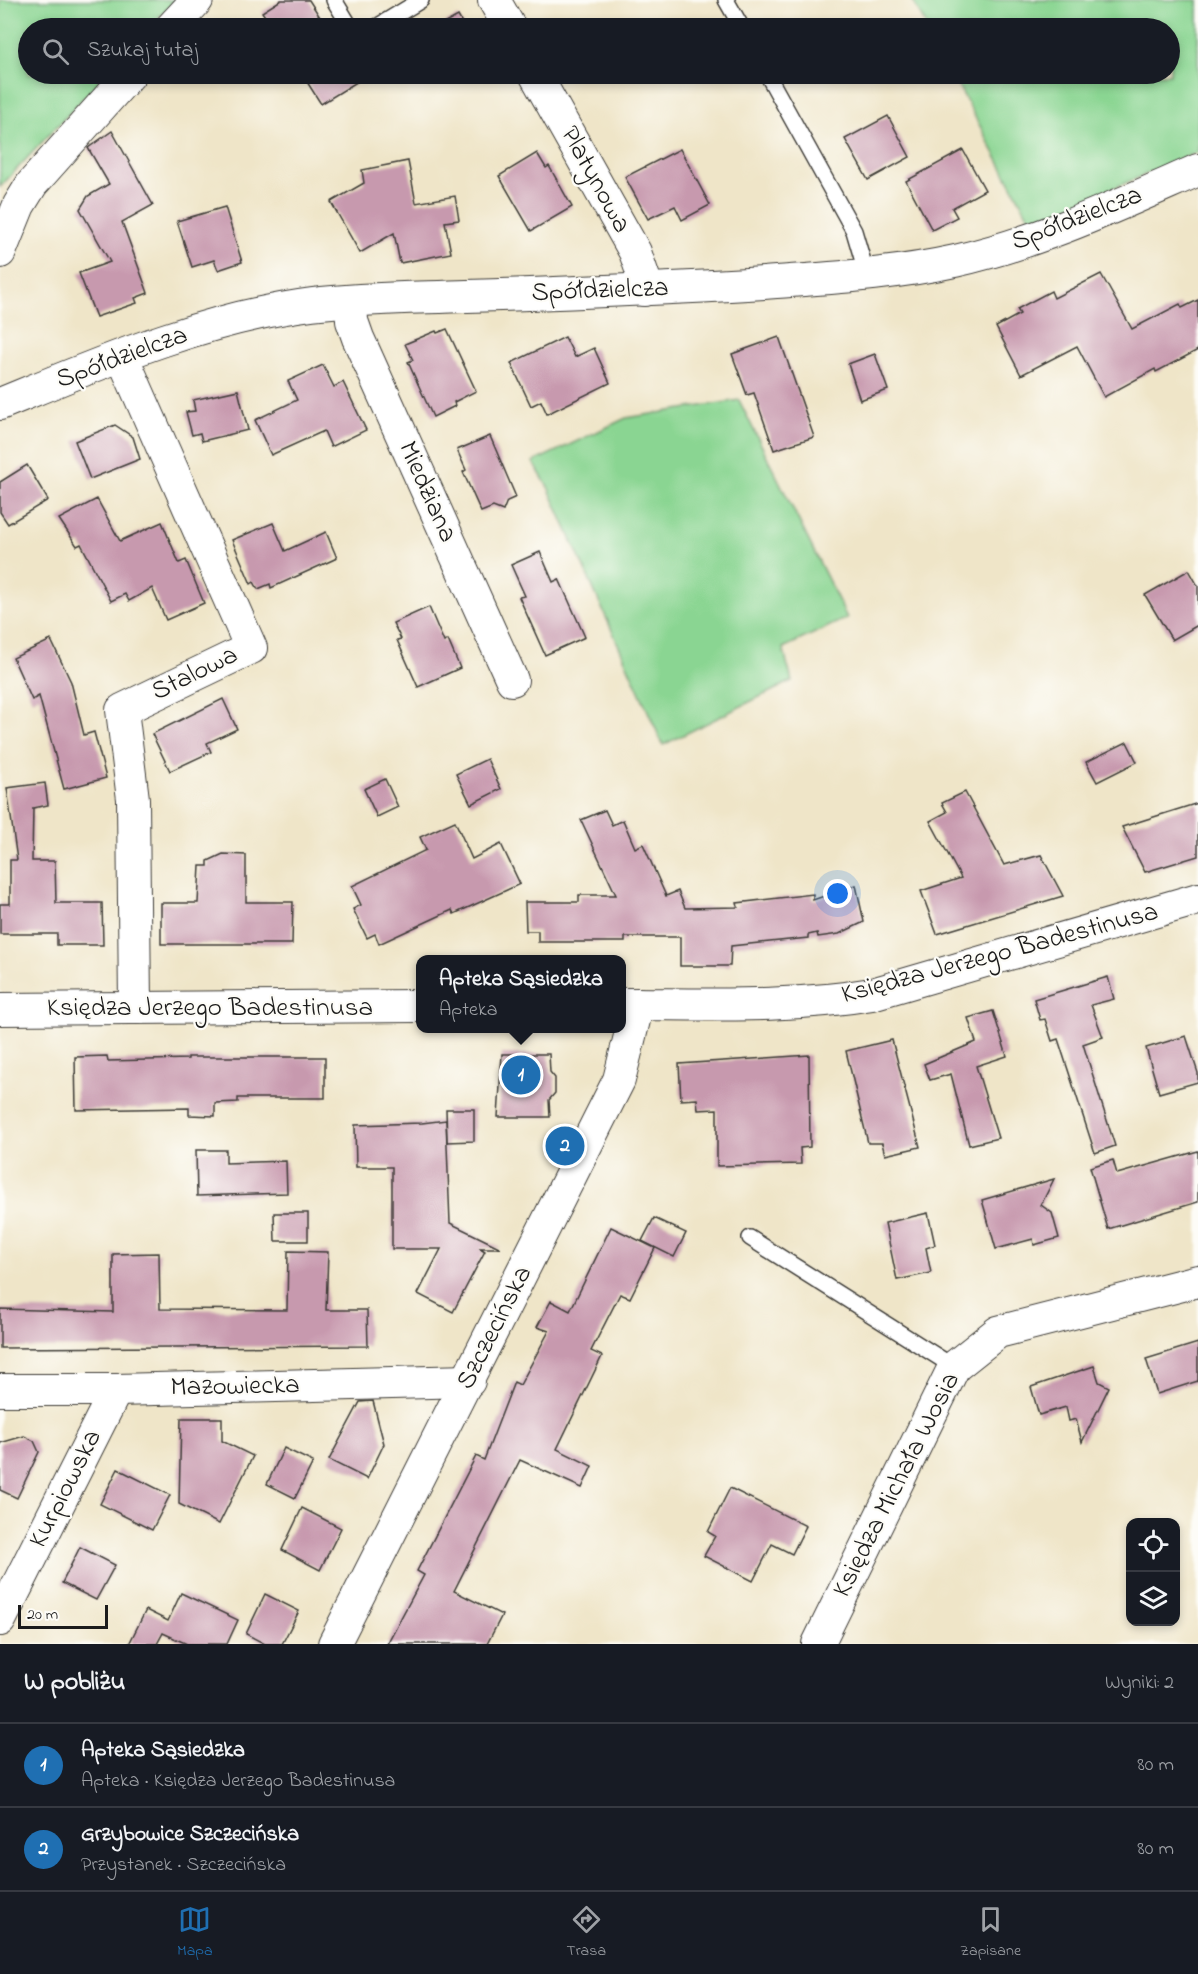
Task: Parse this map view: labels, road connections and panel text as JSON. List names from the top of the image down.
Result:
{
  "streets": {
    "street": [
      "Platynowa",
      "Spółdzielcza",
      "Miedziana",
      "Stalowa",
      "Księdza Jerzego Badestinusa",
      "Szczecińska",
      "Mazowiecka",
      "Księdza Michała Wosia",
      "Kurpiowska"
    ]
  },
  "crossings": [
    ["Platynowa", "Spółdzielcza"],
    ["Spółdzielcza", "Miedziana"],
    ["Spółdzielcza", "Stalowa"],
    ["Stalowa", "Księdza Jerzego Badestinusa"],
    ["Księdza Jerzego Badestinusa", "Szczecińska"],
    ["Szczecińska", "Mazowiecka"],
    ["Mazowiecka", "Kurpiowska"]
  ],
  "scale_bar": "20 m",
  "page": {
    "search": "Szukaj tutaj",
    "popup": ["Apteka Sąsiedzka", "Apteka"],
    "pins": ["1", "2"],
    "scale": "20 m",
    "heading": ["W pobliżu", "Wyniki: 2"],
    "list": [
      {
        "mark": "1",
        "name": "Apteka Sąsiedzka",
        "note": "Apteka · Księdza Jerzego Badestinusa",
        "value": "80 m"
      },
      {
        "mark": "2",
        "name": "Grzybowice Szczecińska",
        "note": "Przystanek · Szczecińska",
        "value": "80 m"
      }
    ],
    "nav": ["Mapa", "Trasa", "Zapisane"]
  }
}
